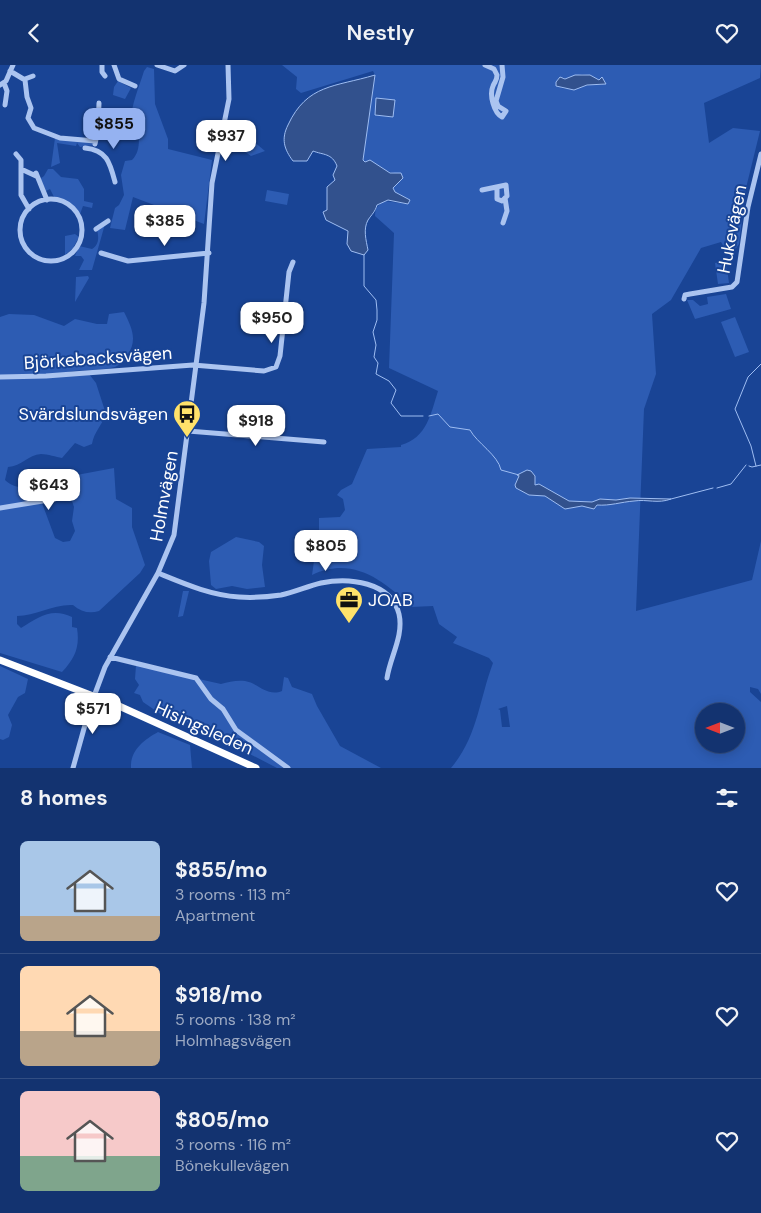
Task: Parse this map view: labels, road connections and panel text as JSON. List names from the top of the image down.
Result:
{
  "streets": {
    "highway": ["Hisingsleden"],
    "street": ["Hukevägen", "Björkebacksvägen", "Holmvägen"]
  },
  "crossings": [
    ["Björkebacksvägen", "Holmvägen"],
    ["Holmvägen", "Hisingsleden"]
  ],
  "places": {
    "bus stop": ["Svärdslundsvägen"],
    "office": ["JOAB"]
  },
  "north": "left",
  "page": {
    "header": "Nestly",
    "price": [
      "$855",
      "$937",
      "$385",
      "$950",
      "$918",
      "$643",
      "$805",
      "$571"
    ],
    "heading": "8 homes",
    "list": [
      {
        "name": "$855/mo",
        "note": "3 rooms · 113 m² · Apartment"
      },
      {
        "name": "$918/mo",
        "note": "5 rooms · 138 m² · Holmhagsvägen"
      },
      {
        "name": "$805/mo",
        "note": "3 rooms · 116 m² · Bönekullevägen"
      }
    ]
  }
}
